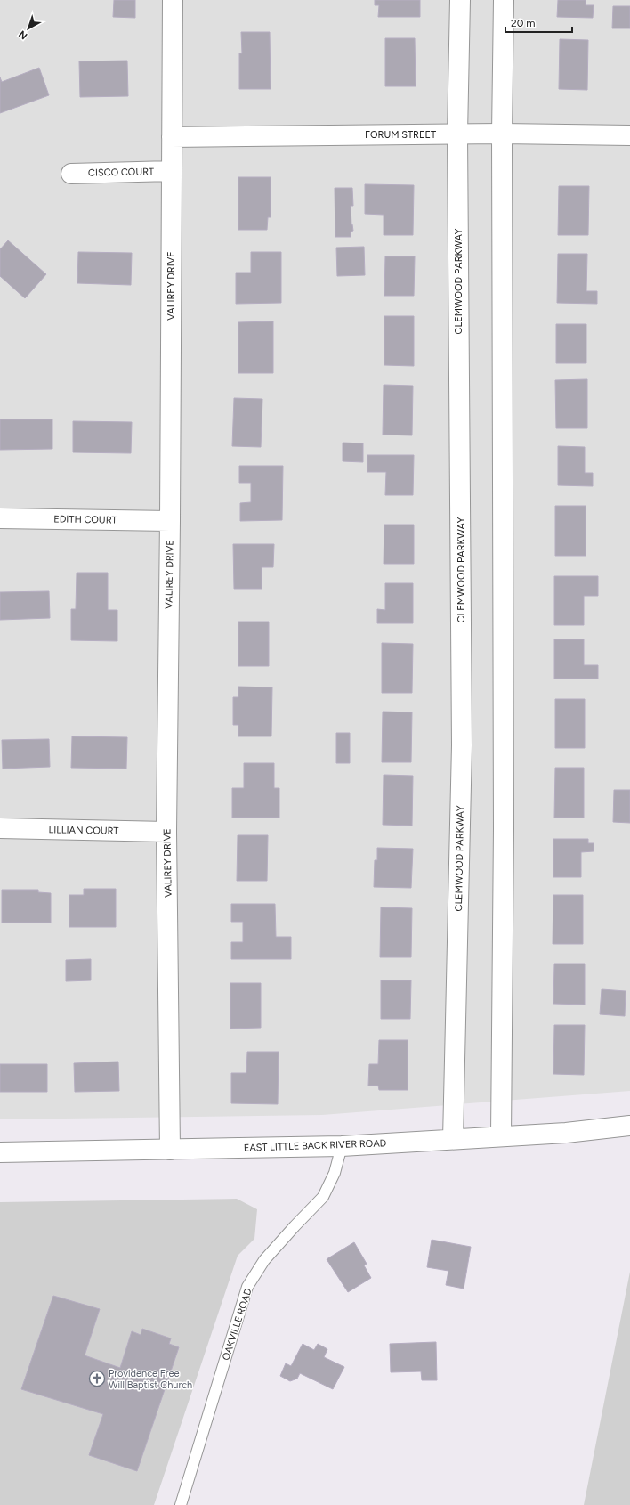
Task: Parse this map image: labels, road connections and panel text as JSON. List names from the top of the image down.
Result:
{
  "streets": {
    "street": [
      "FORUM STREET",
      "CISCO COURT",
      "CLEMWOOD PARKWAY",
      "VALIREY DRIVE",
      "EDITH COURT",
      "LILLIAN COURT",
      "EAST LITTLE BACK RIVER ROAD"
    ],
    "lane": ["OAKVILLE ROAD"]
  },
  "crossings": [
    ["FORUM STREET", "CLEMWOOD PARKWAY"],
    ["FORUM STREET", "VALIREY DRIVE"],
    ["CISCO COURT", "VALIREY DRIVE"],
    ["CLEMWOOD PARKWAY", "EAST LITTLE BACK RIVER ROAD"],
    ["VALIREY DRIVE", "EDITH COURT"],
    ["VALIREY DRIVE", "LILLIAN COURT"],
    ["VALIREY DRIVE", "EAST LITTLE BACK RIVER ROAD"],
    ["EAST LITTLE BACK RIVER ROAD", "OAKVILLE ROAD"]
  ],
  "places": {
    "church": ["Providence Free Will Baptist Church"]
  },
  "scale_bar": "20 m",
  "north": "bottom left"
}
